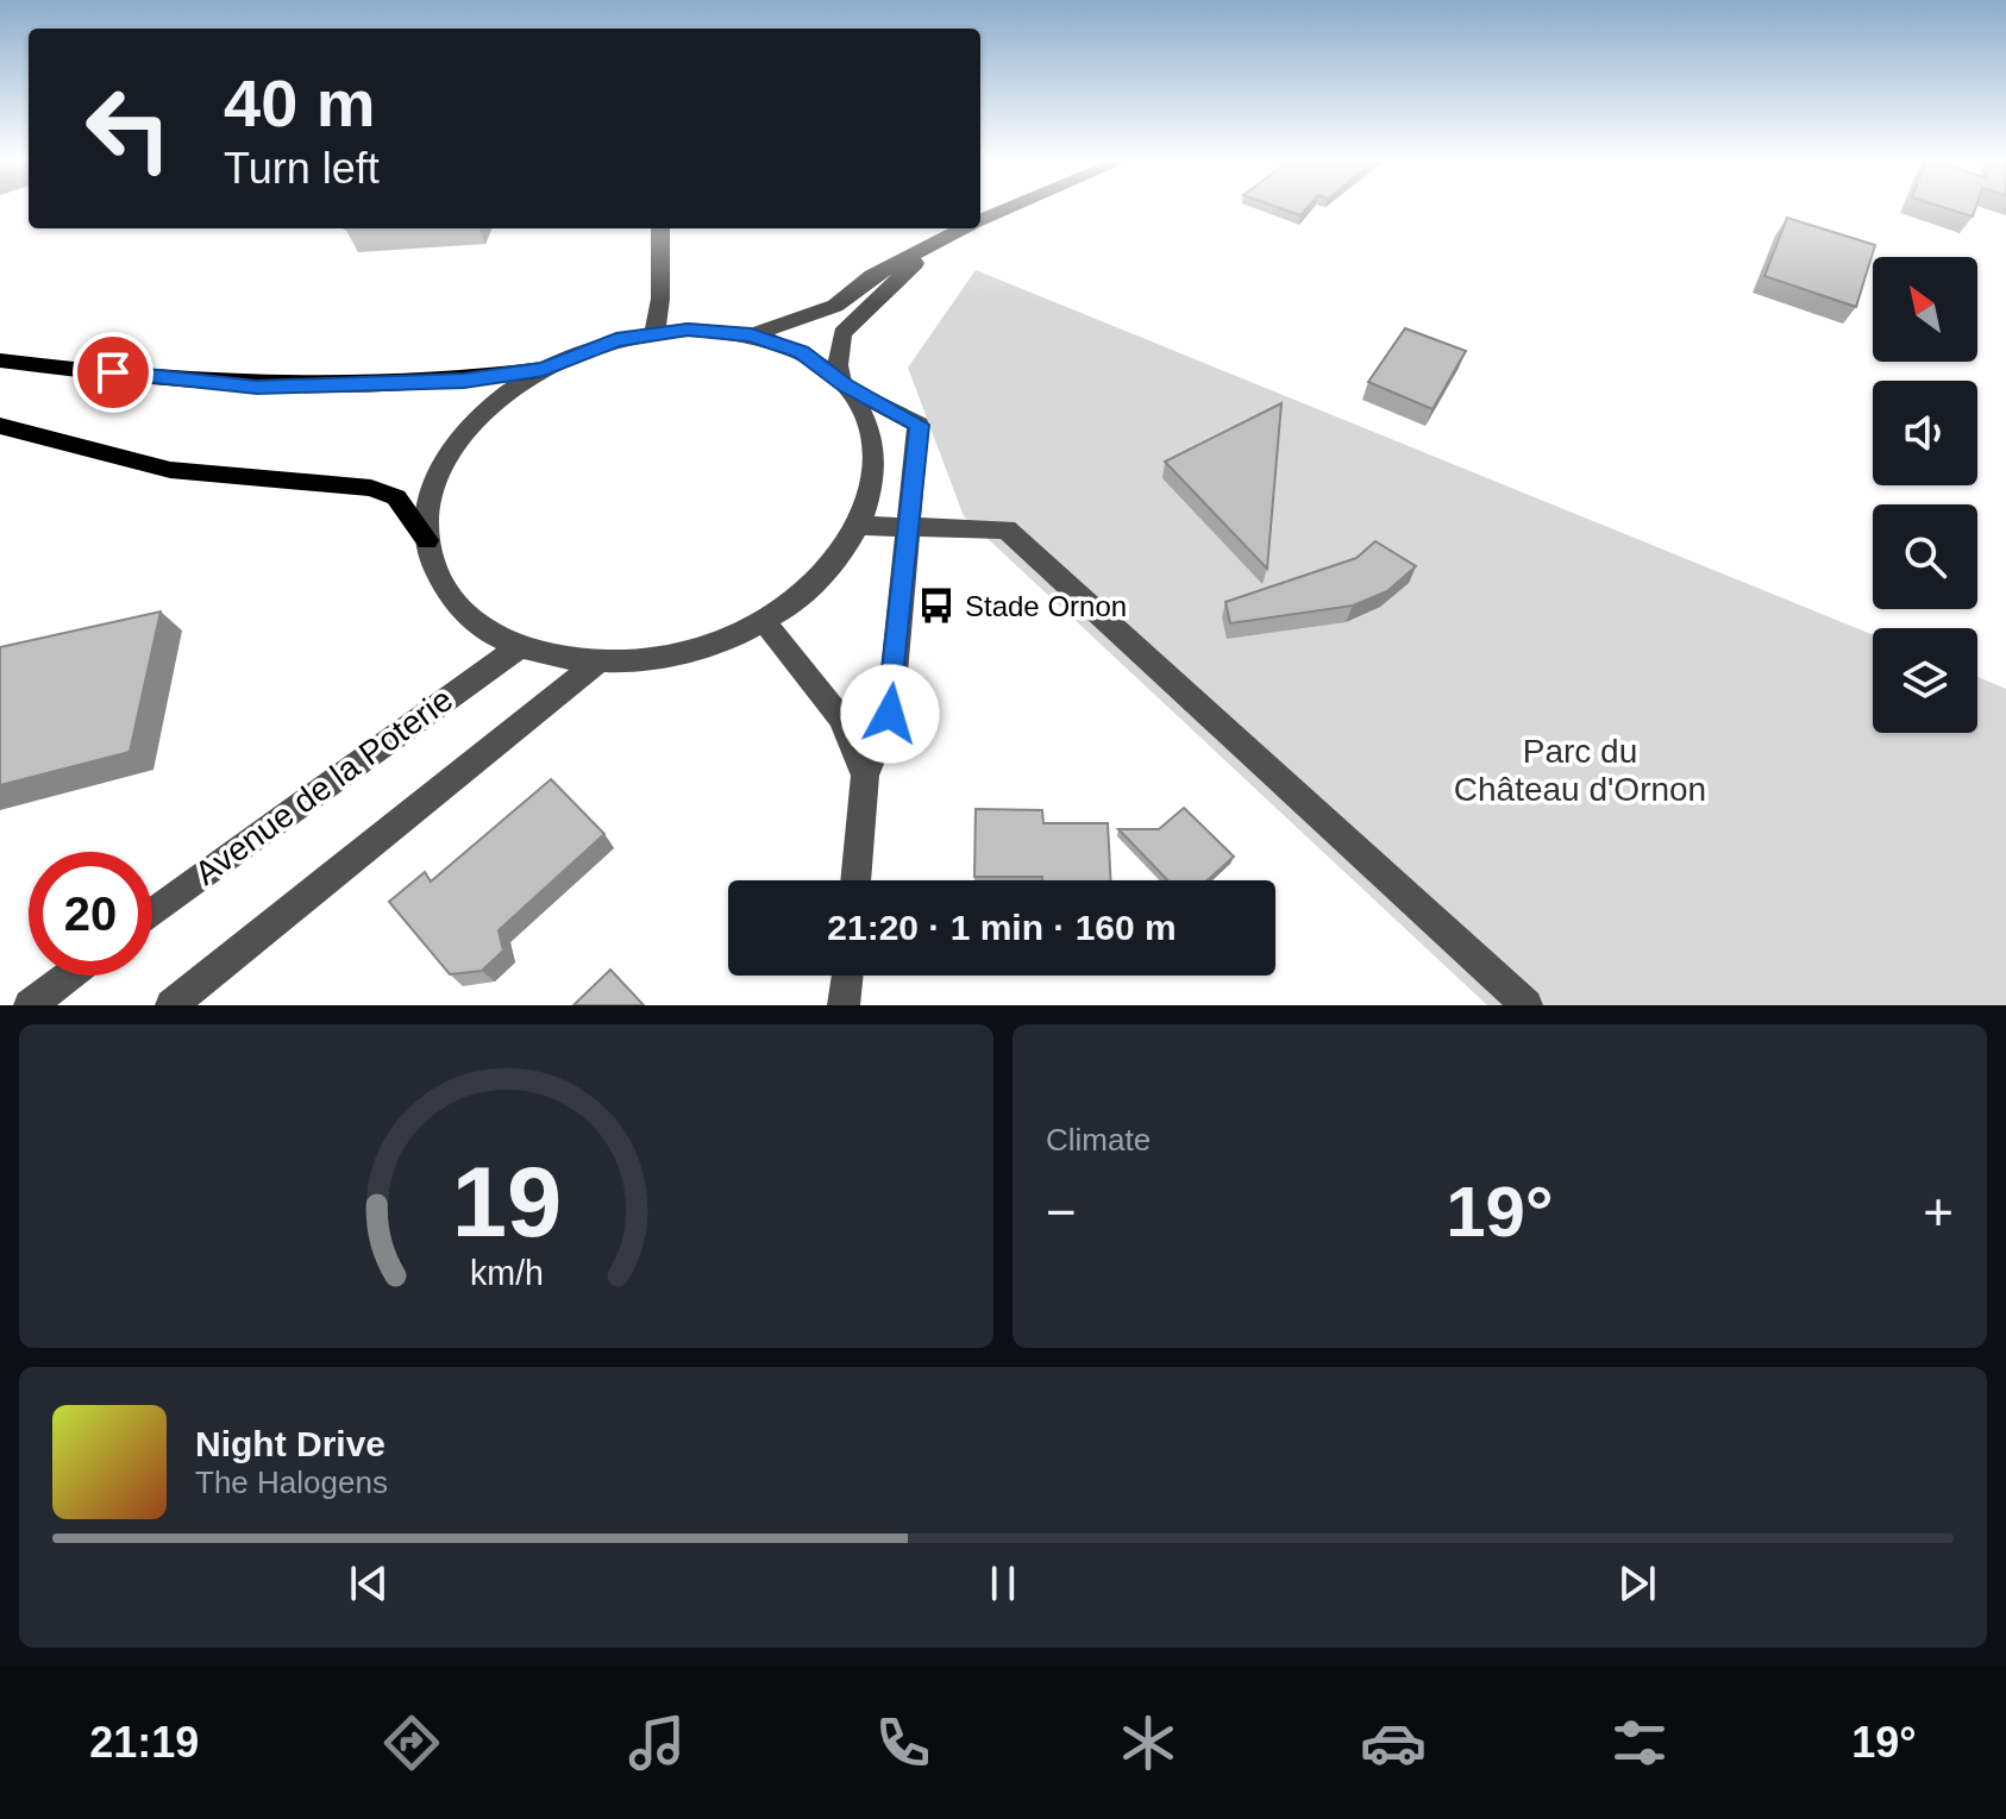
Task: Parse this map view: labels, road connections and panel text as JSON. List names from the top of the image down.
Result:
{
  "streets": {
    "street": ["Avenue de la Poterie"]
  },
  "parks": ["Parc du Château d'Ornon"],
  "places": {
    "bus stop": ["Stade Ornon"]
  },
  "north": "top left",
  "page": {
    "turn": ["40 m", "Turn left"],
    "limit": "20",
    "trip": "21:20 · 1 min · 160 m",
    "tile": "Climate",
    "heat": ["−", "19°", "+"],
    "song": ["Night Drive", "The Halogens"],
    "tabs": ["21:19", "19°"],
    "gauge": ["19", "km/h"]
  }
}
